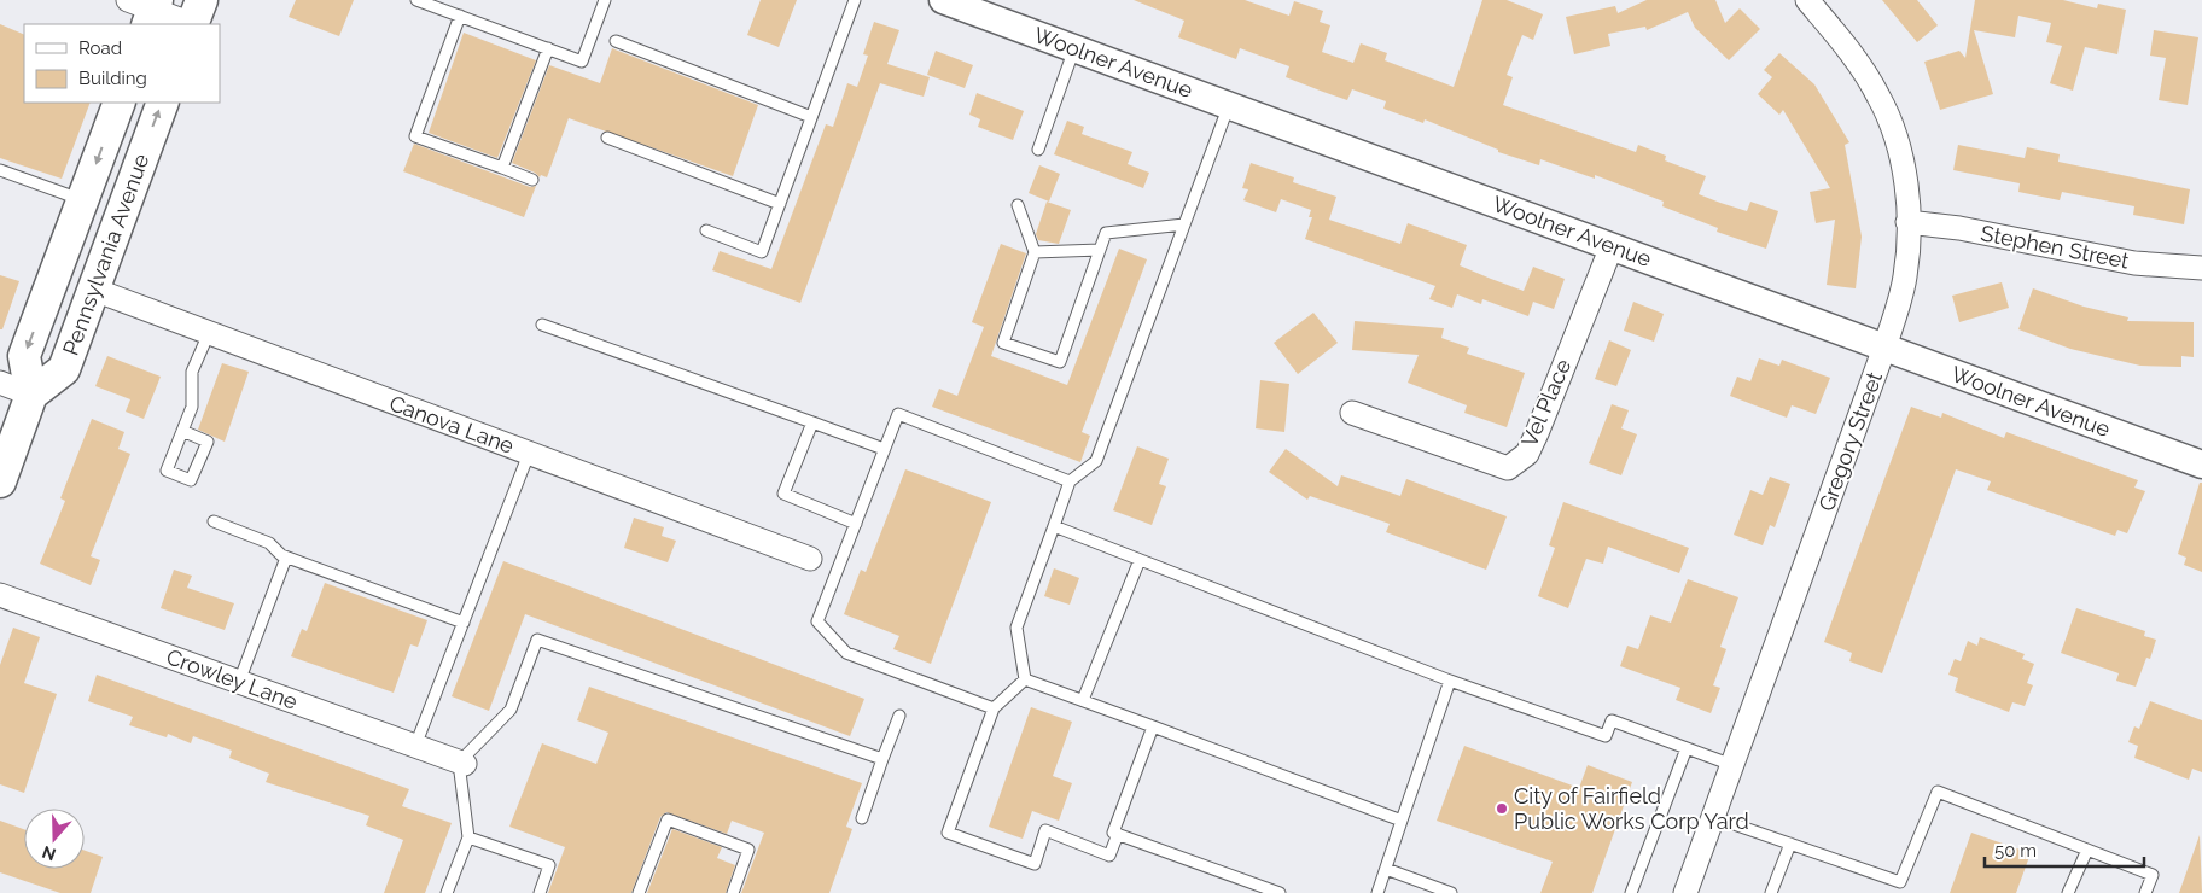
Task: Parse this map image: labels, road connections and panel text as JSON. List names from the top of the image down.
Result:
{
  "streets": {
    "main road": ["Pennsylvania Avenue"],
    "street": [
      "Woolner Avenue",
      "Stephen Street",
      "Vel Place",
      "Canova Lane",
      "Gregory Street",
      "Crowley Lane"
    ]
  },
  "crossings": [
    ["Woolner Avenue", "Vel Place"],
    ["Woolner Avenue", "Gregory Street"],
    ["Stephen Street", "Gregory Street"],
    ["Pennsylvania Avenue", "Canova Lane"]
  ],
  "places": ["City of Fairfield Public Works Corp Yard"],
  "legend": ["Road", "Building"],
  "scale_bar": "50 m",
  "north": "bottom"
}
